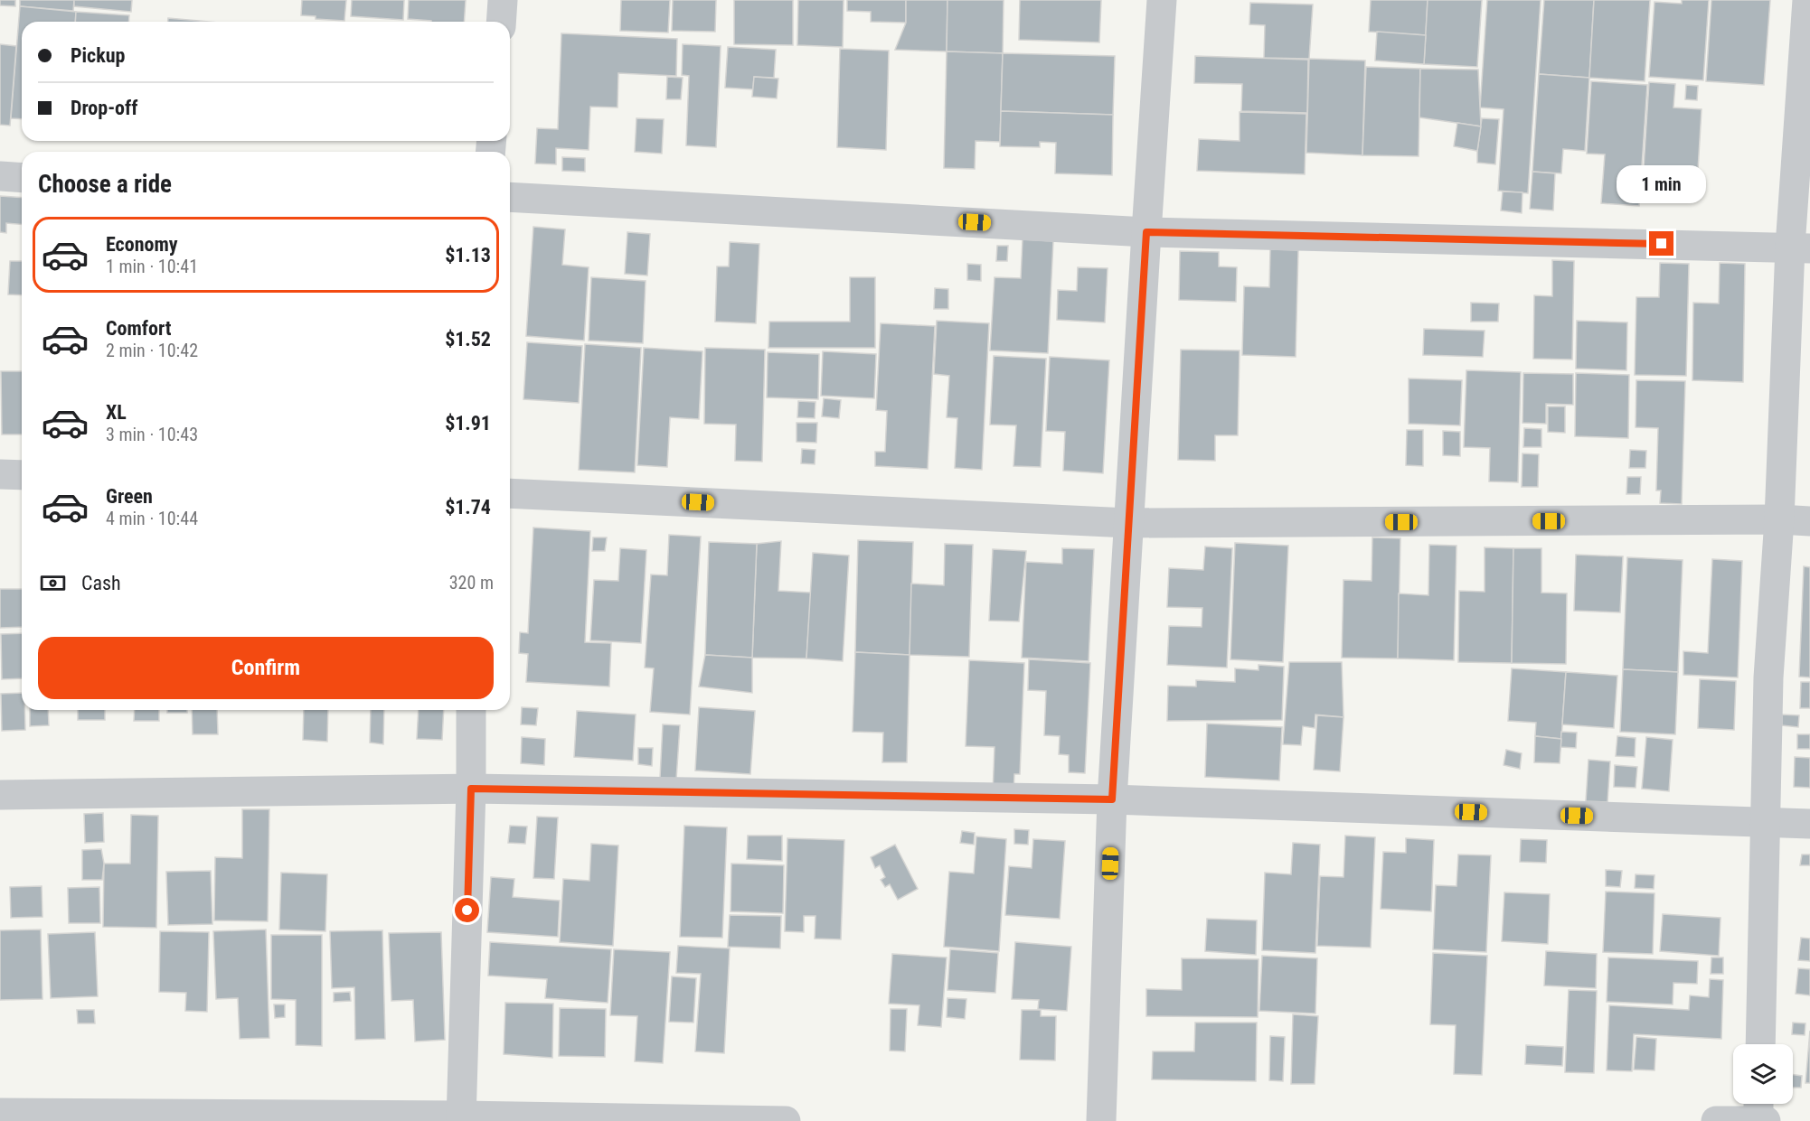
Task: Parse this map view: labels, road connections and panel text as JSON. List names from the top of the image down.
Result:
{
  "page": {
    "banner": ["Pickup", "Drop-off"],
    "heading": "Choose a ride",
    "bubble": "1 min",
    "list": [
      {
        "name": "Economy",
        "note": "1 min · 10:41",
        "value": "$1.13"
      },
      {
        "name": "Comfort",
        "note": "2 min · 10:42",
        "value": "$1.52"
      },
      {
        "name": "XL",
        "note": "3 min · 10:43",
        "value": "$1.91"
      },
      {
        "name": "Green",
        "note": "4 min · 10:44",
        "value": "$1.74"
      }
    ],
    "pay": ["Cash", "320 m"],
    "buttons": "Confirm"
  }
}
